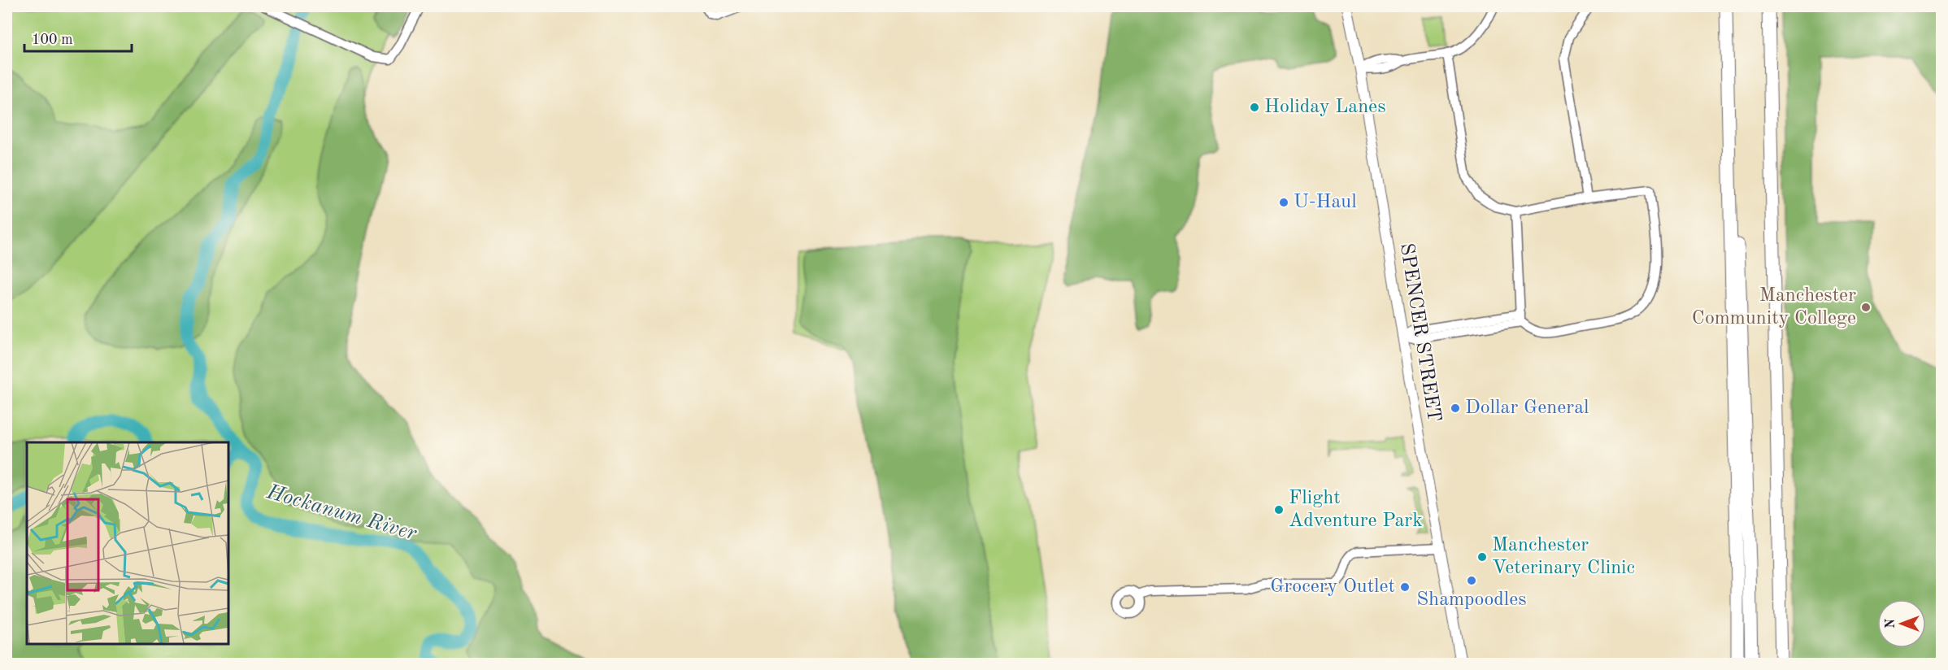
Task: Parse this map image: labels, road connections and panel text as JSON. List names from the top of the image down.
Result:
{
  "streets": {
    "main road": ["SPENCER STREET"]
  },
  "water": ["Hockanum River"],
  "places": [
    "Holiday Lanes",
    "U-Haul",
    "Manchester Community College",
    "Dollar General",
    "Flight Adventure Park",
    "Manchester Veterinary Clinic",
    "Shampoodles",
    "Grocery Outlet"
  ],
  "scale_bar": "100 m",
  "north": "left"
}
